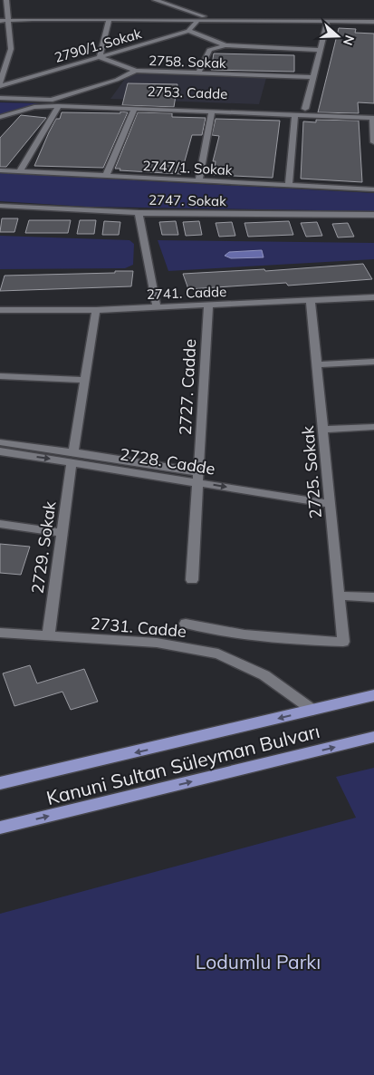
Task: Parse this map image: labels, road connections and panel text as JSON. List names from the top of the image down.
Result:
{
  "streets": {
    "main road": ["Kanuni Sultan Süleyman Bulvarı"],
    "street": [
      "2790/1. Sokak",
      "2758. Sokak",
      "2753. Cadde",
      "2747/1. Sokak",
      "2747. Sokak",
      "2741. Cadde",
      "2727. Cadde",
      "2728. Cadde",
      "2725. Sokak",
      "2729. Sokak",
      "2731. Cadde"
    ]
  },
  "crossings": [
    ["2790/1. Sokak", "2758. Sokak"],
    ["2741. Cadde", "2727. Cadde"],
    ["2741. Cadde", "2725. Sokak"],
    ["2741. Cadde", "2729. Sokak"],
    ["2727. Cadde", "2728. Cadde"],
    ["2728. Cadde", "2725. Sokak"],
    ["2728. Cadde", "2729. Sokak"],
    ["2729. Sokak", "2731. Cadde"],
    ["2731. Cadde", "Kanuni Sultan Süleyman Bulvarı"]
  ],
  "parks": ["Lodumlu Parkı"],
  "north": "right"
}
